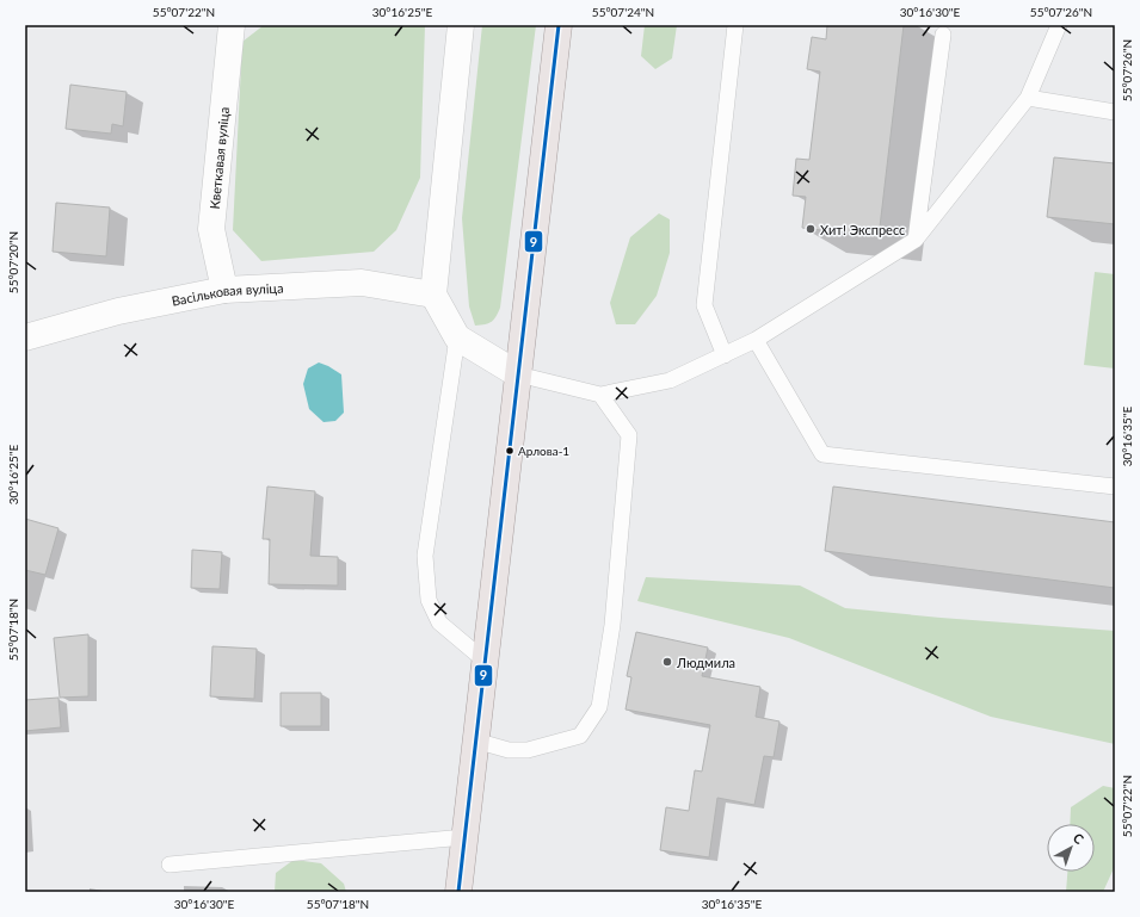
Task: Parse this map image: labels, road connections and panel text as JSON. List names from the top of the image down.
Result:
{
  "streets": {
    "street": ["Кветкавая вуліца", "Васільковая вуліца"]
  },
  "crossings": [
    ["Кветкавая вуліца", "Васільковая вуліца"]
  ],
  "places": ["Хит! Экспресс", "Арлова-1", "Людмила"],
  "lines": ["transit line 9"],
  "north": "top right",
  "coordinates": [
    "55°07'22\"N",
    "30°16'25\"E",
    "55°07'24\"N",
    "30°16'30\"E",
    "55°07'26\"N",
    "55°07'20\"N",
    "30°16'35\"E",
    "55°07'18\"N"
  ]
}
